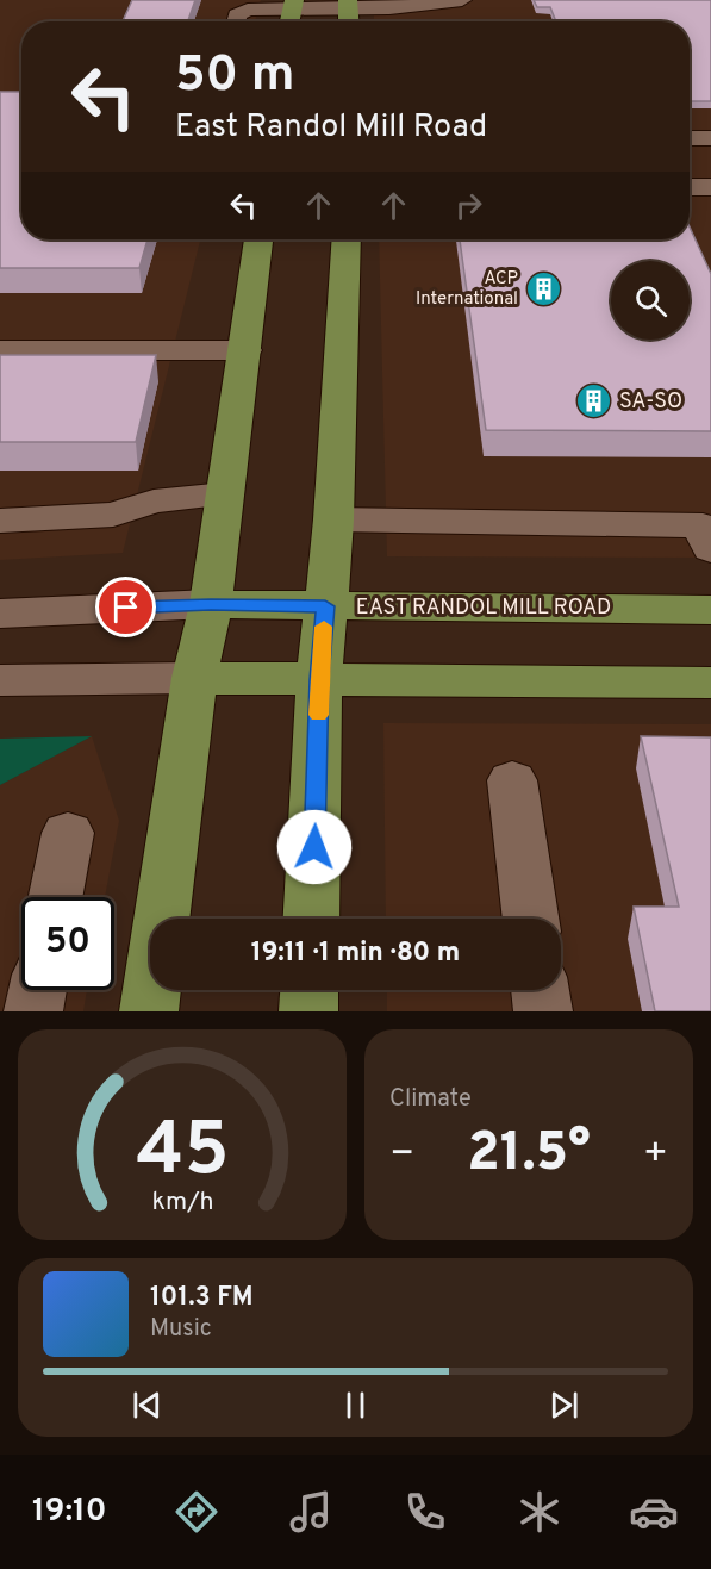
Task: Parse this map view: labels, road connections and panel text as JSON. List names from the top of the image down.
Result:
{
  "streets": {
    "main road": ["EAST RANDOL MILL ROAD"]
  },
  "places": {
    "building": ["ACP International", "SA-SO"]
  },
  "page": {
    "turn": ["50 m", "East Randol Mill Road"],
    "limit": "50",
    "trip": "19:11 · 1 min · 80 m",
    "tile": "Climate",
    "heat": ["−", "21.5°", "+"],
    "song": ["101.3 FM", "Music"],
    "tabs": "19:10",
    "gauge": ["45", "km/h"]
  }
}
